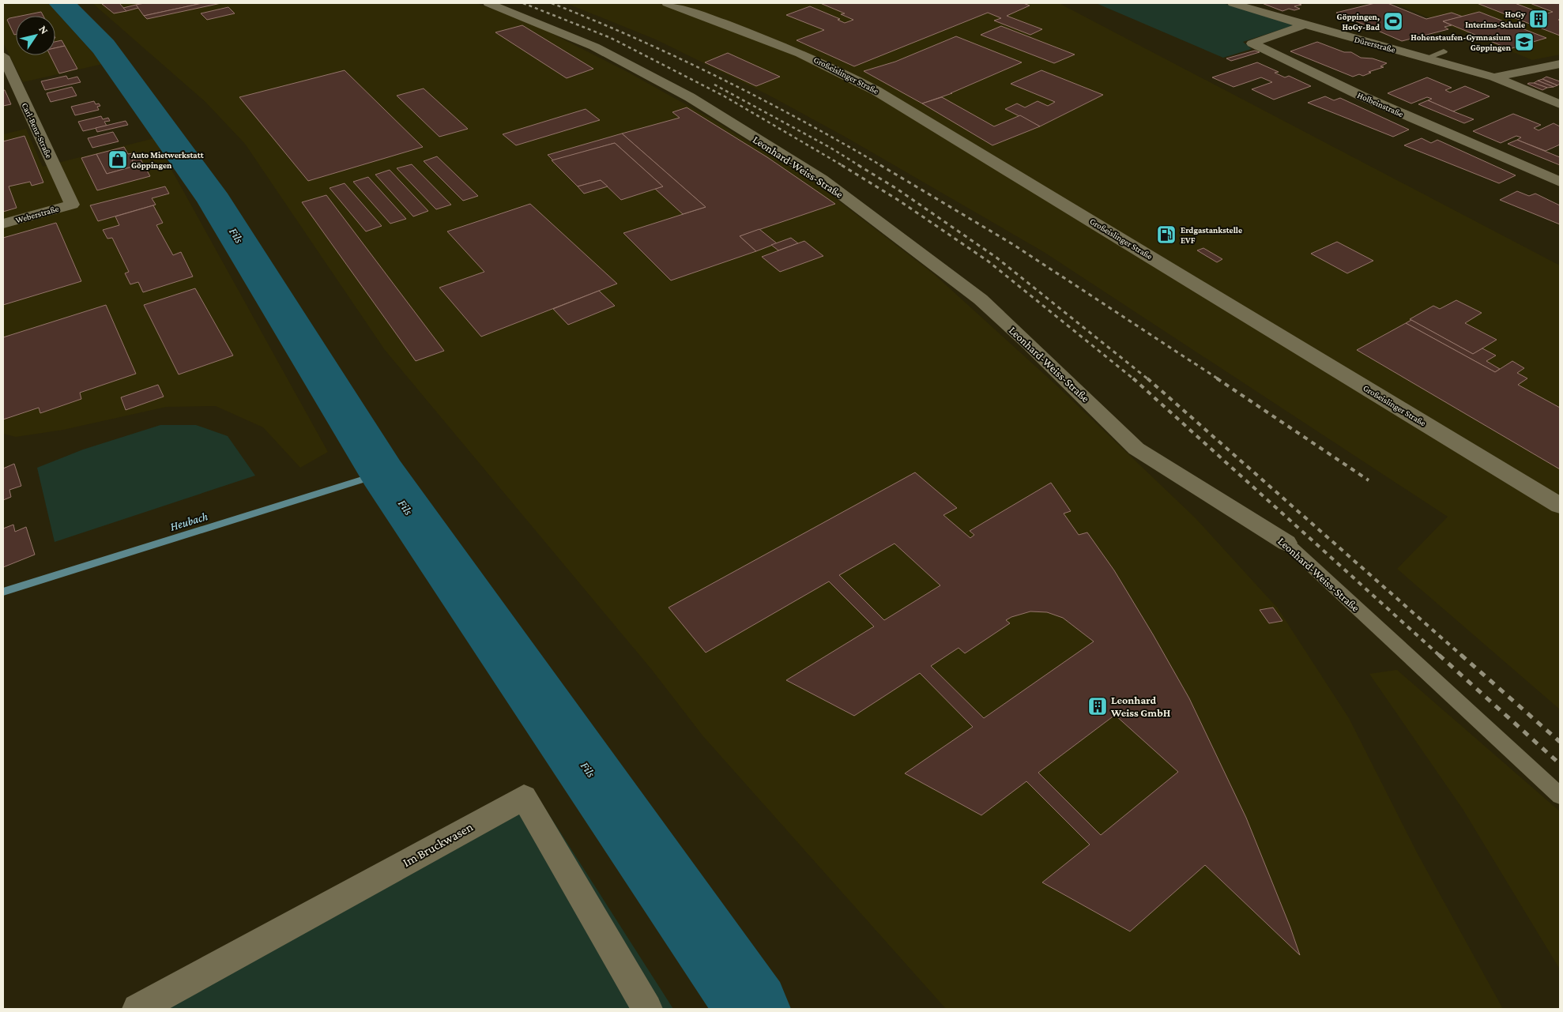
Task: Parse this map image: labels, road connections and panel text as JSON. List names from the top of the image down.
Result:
{
  "streets": {
    "street": [
      "Dürerstraße",
      "Großeislinger Straße",
      "Holbeinstraße",
      "Carl-Benz-Straße",
      "Leonhard-Weiss-Straße",
      "Weberstraße",
      "Im Bruckwasen"
    ]
  },
  "crossings": [
    ["Dürerstraße", "Holbeinstraße"],
    ["Carl-Benz-Straße", "Weberstraße"]
  ],
  "water": ["Fils", "Heubach"],
  "places": {
    "building": ["HoGy Interims-Schule", "Leonhard Weiss GmbH"],
    "sports": ["Göppingen, HoGy-Bad"],
    "school or university": ["Hohenstaufen-Gymnasium Göppingen"],
    "shop": ["Auto Mietwerkstatt Göppingen"],
    "fuel station": ["Erdgastankstelle EVF"]
  },
  "north": "top right"
}
